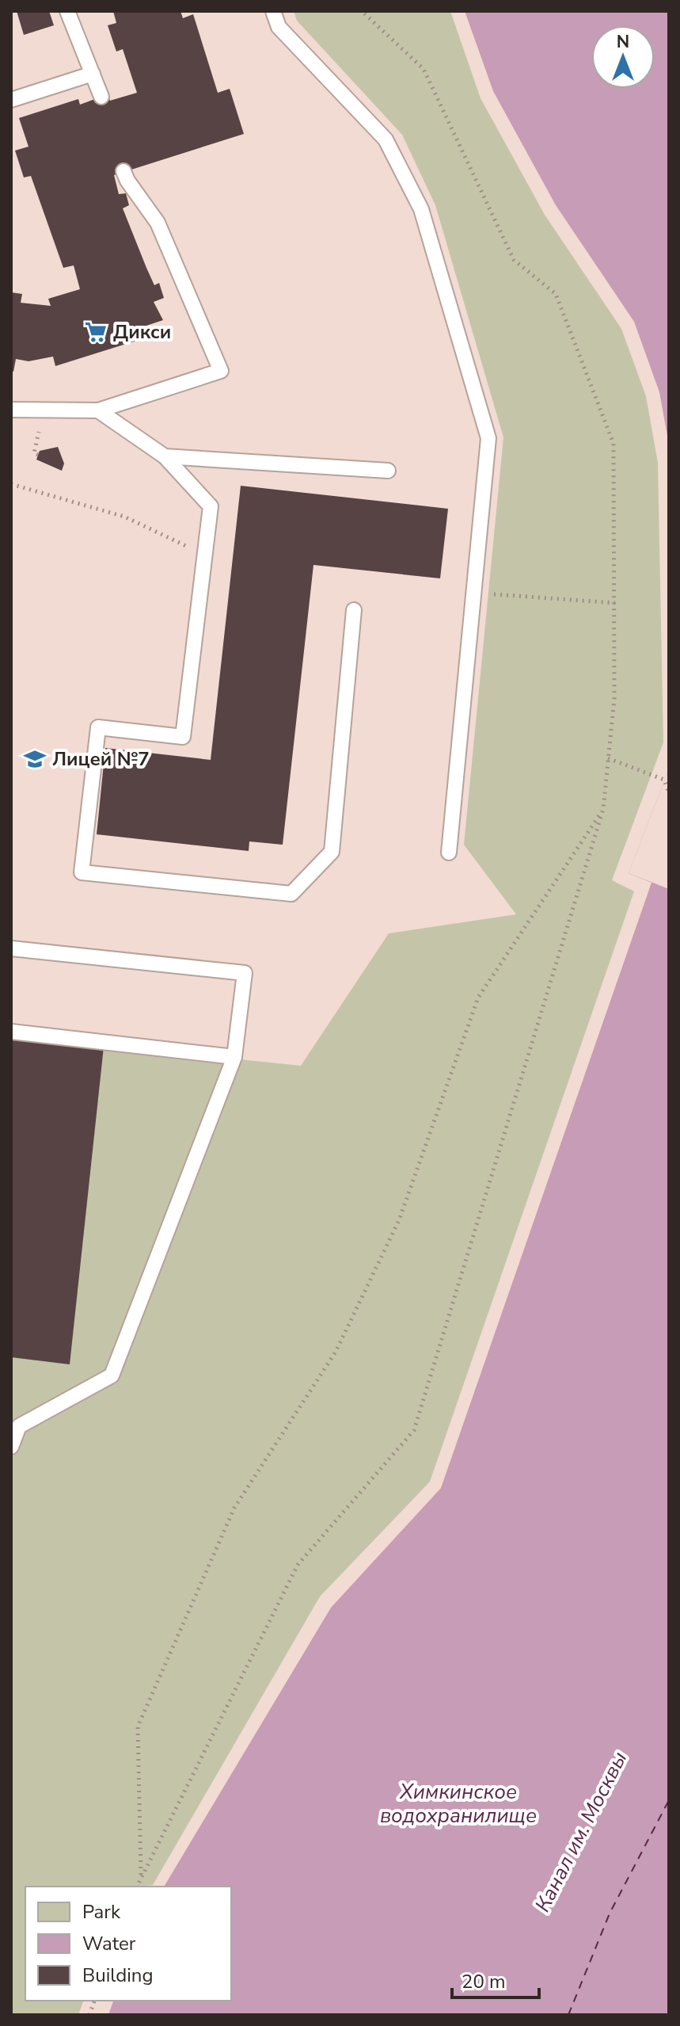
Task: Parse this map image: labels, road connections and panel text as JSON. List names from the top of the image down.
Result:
{
  "water": ["Химкинское водохранилище", "Канал им. Москвы"],
  "places": {
    "supermarket": ["Дикси"],
    "school or university": ["Лицей №7"]
  },
  "legend": ["Park", "Water", "Building"],
  "scale_bar": "20 m",
  "north": "top"
}
